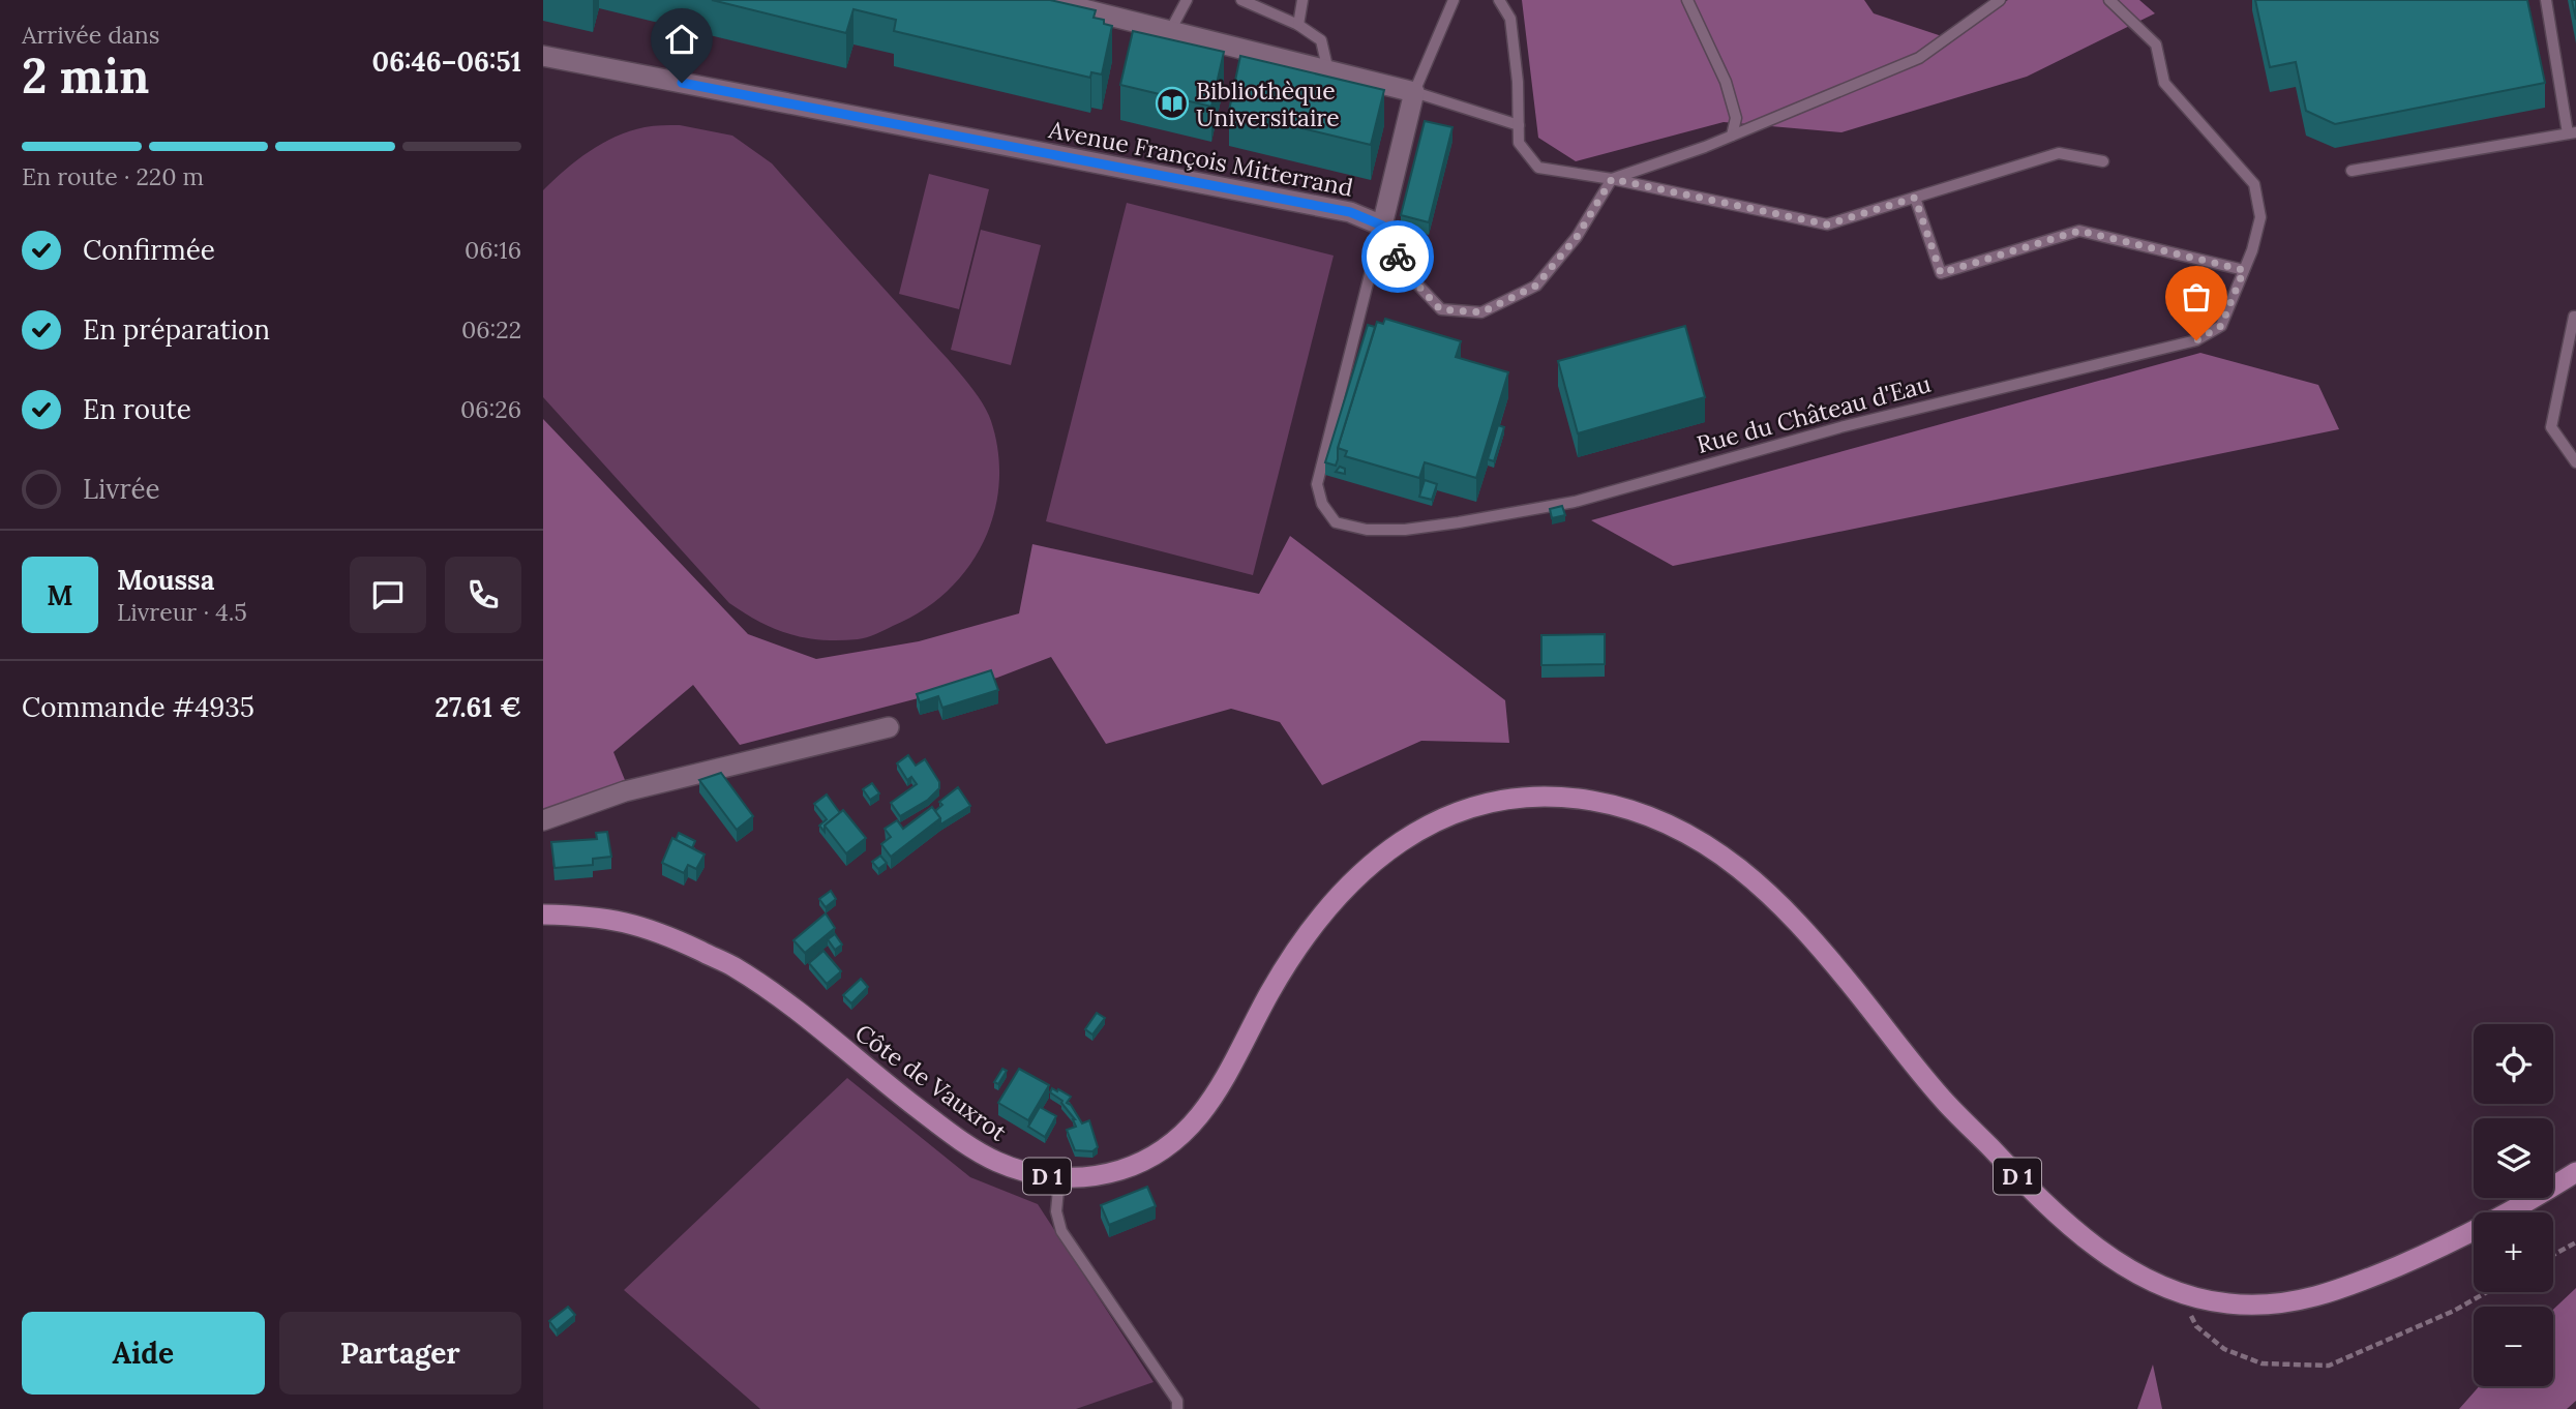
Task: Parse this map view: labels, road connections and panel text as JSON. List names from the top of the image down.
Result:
{
  "streets": {
    "main road": ["Côte de Vauxrot", "D 1"],
    "street": ["Avenue François Mitterrand"],
    "lane": ["Rue du Château d'Eau"]
  },
  "crossings": [
    ["Avenue François Mitterrand", "Rue du Château d'Eau"],
    ["Côte de Vauxrot", "D 1"]
  ],
  "places": {
    "library": ["Bibliothèque Universitaire"]
  },
  "page": {
    "heading": ["2 min", "Arrivée dans", "06:46–06:51"],
    "panel": [
      "Moussa",
      "Livreur · 4.5",
      "Commande #4935",
      "27.61 €"
    ],
    "bar": "En route · 220 m",
    "list": [
      ["Confirmée", "06:16"],
      ["En préparation", "06:22"],
      ["En route", "06:26"],
      "Livrée"
    ],
    "round": "M",
    "map_buttons": ["+", "−"],
    "buttons": ["Aide", "Partager"]
  }
}
